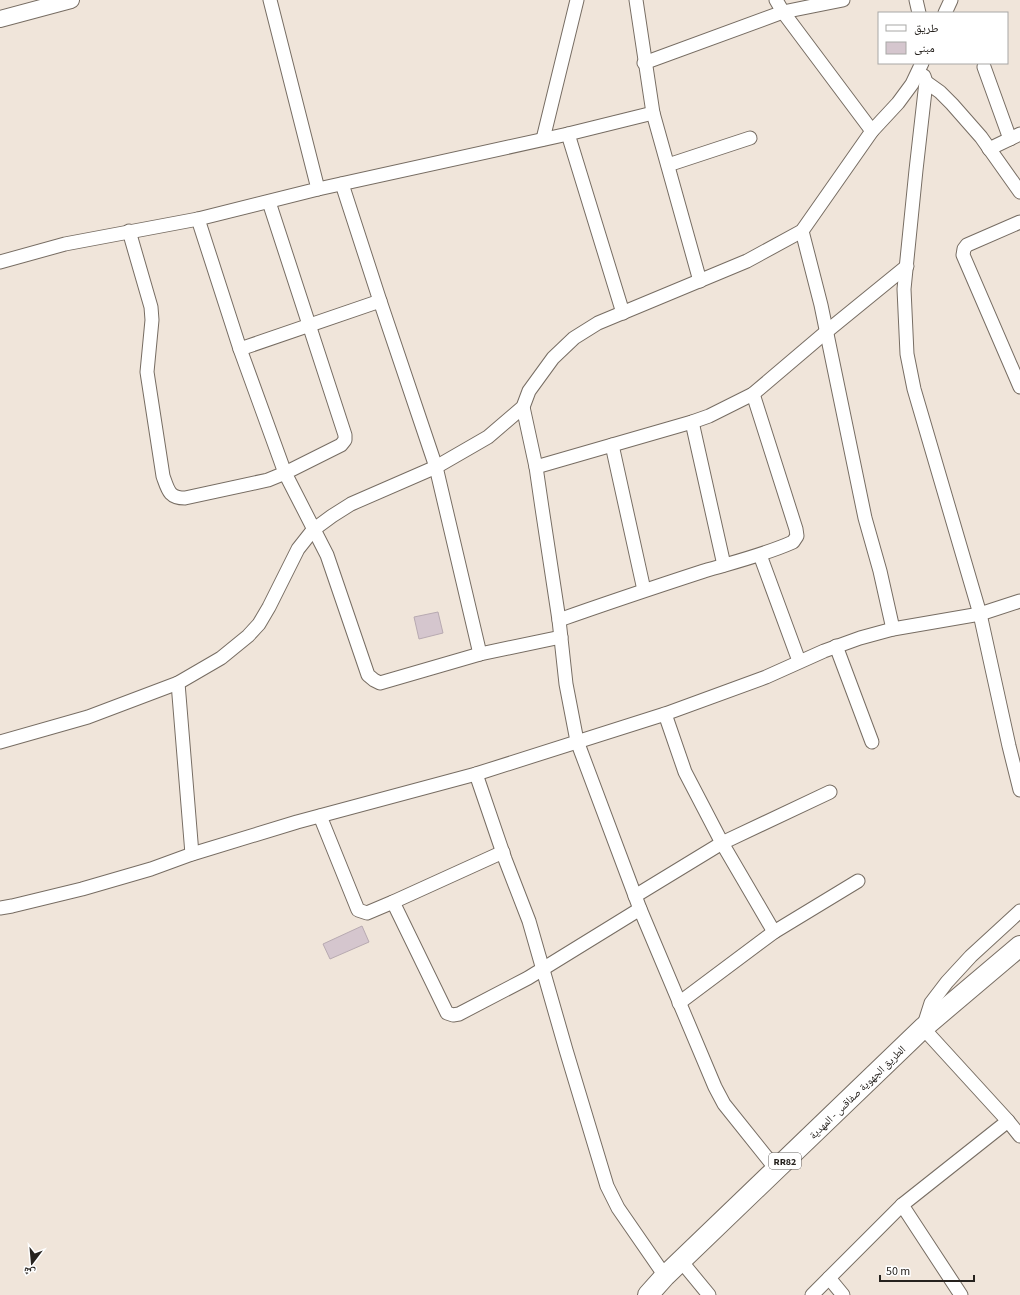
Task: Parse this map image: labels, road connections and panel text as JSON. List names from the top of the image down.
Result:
{
  "streets": {
    "main road": ["الطريق الجهوية صفاقس - المهدية", "RR82"]
  },
  "legend": ["طريق", "مبنى"],
  "scale_bar": "50 m",
  "north": "bottom"
}
